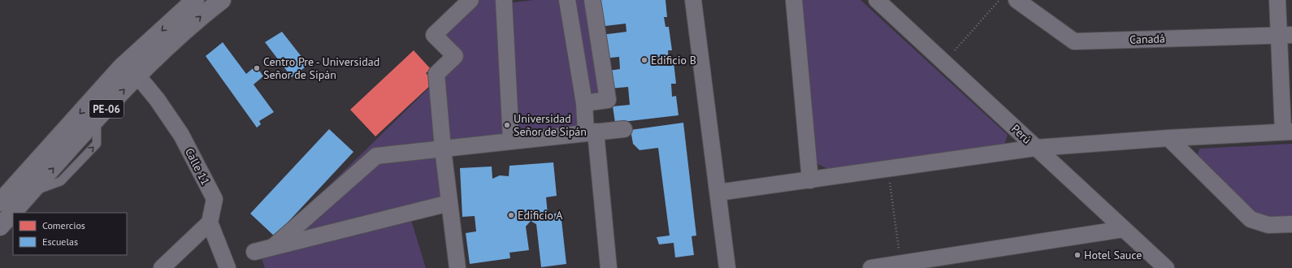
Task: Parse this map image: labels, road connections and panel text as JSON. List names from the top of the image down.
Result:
{
  "streets": {
    "main road": ["PE-06"],
    "street": ["Canadá", "Perú", "Calle 11"]
  },
  "crossings": [
    ["PE-06", "Calle 11"]
  ],
  "places": [
    "Edificio B",
    "Centro Pre - Universidad Señor de Sipán",
    "Universidad Señor de Sipán",
    "Edificio A",
    "Hotel Sauce"
  ],
  "legend": ["Comercios", "Escuelas"]
}
